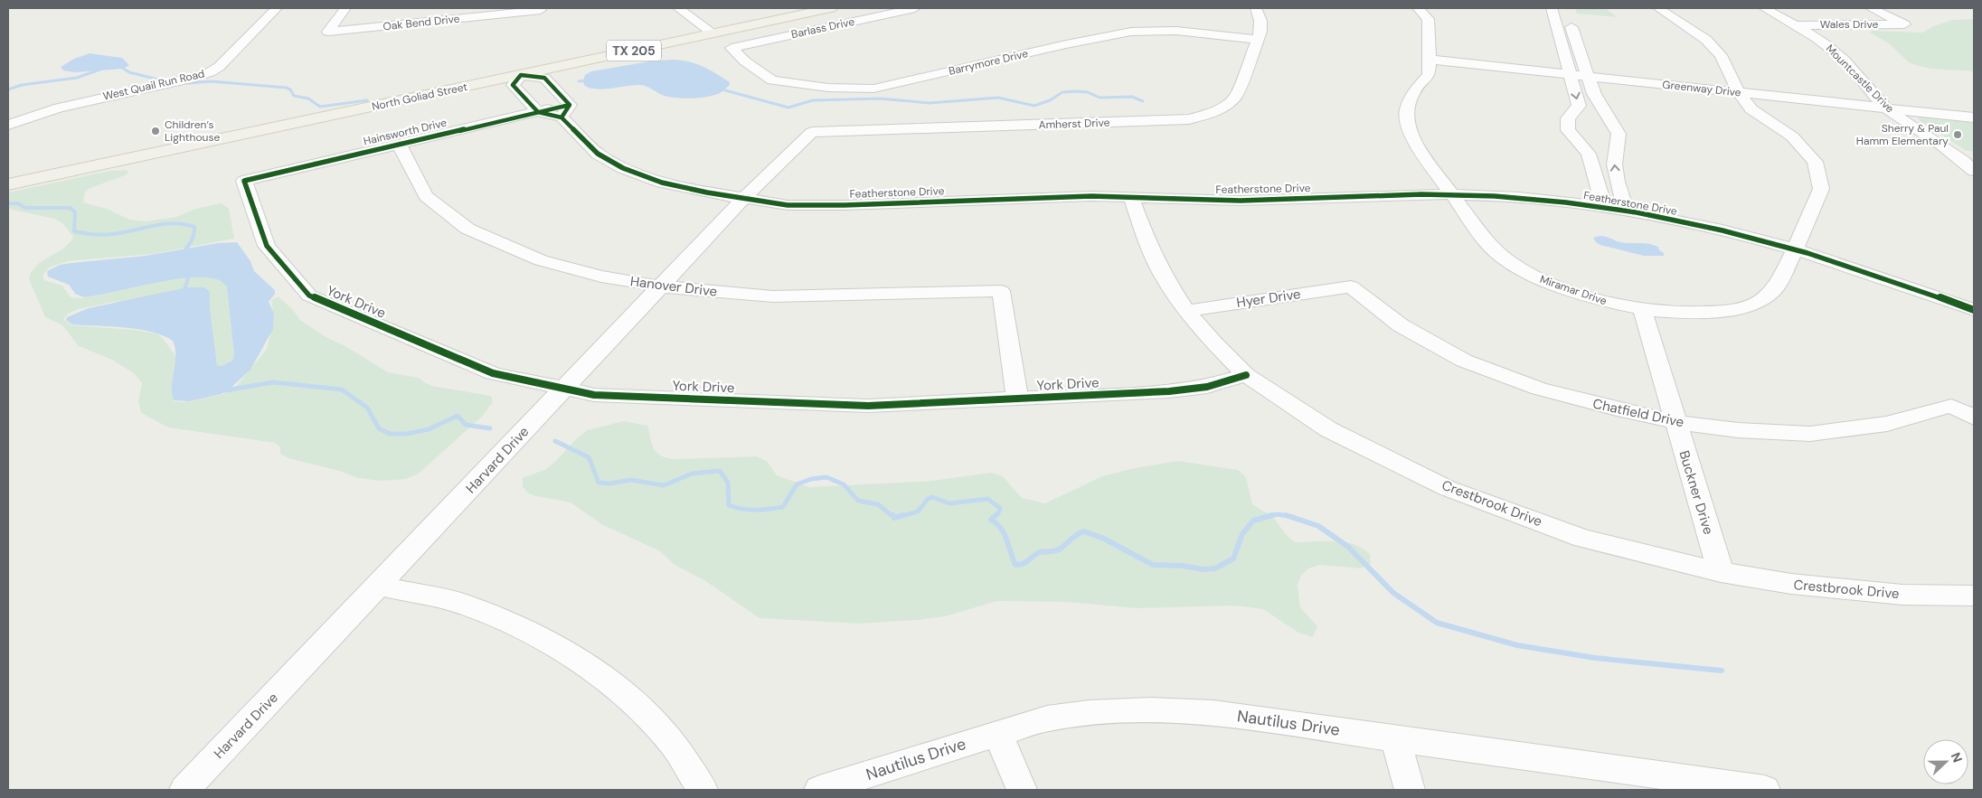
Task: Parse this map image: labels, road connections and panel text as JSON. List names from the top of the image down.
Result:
{
  "streets": {
    "main road": ["TX 205", "North Goliad Street"],
    "street": [
      "Oak Bend Drive",
      "Wales Drive",
      "Barlass Drive",
      "Barrymore Drive",
      "Mountcastle Drive",
      "West Quail Run Road",
      "Greenway Drive",
      "Amherst Drive",
      "Hainsworth Drive",
      "Featherstone Drive",
      "Hanover Drive",
      "Miramar Drive",
      "Hyer Drive",
      "York Drive",
      "Chatfield Drive",
      "Harvard Drive",
      "Buckner Drive",
      "Crestbrook Drive",
      "Nautilus Drive"
    ]
  },
  "crossings": [
    ["Wales Drive", "Mountcastle Drive"],
    ["Barlass Drive", "Barrymore Drive"],
    ["Barrymore Drive", "Amherst Drive"],
    ["Mountcastle Drive", "Greenway Drive"],
    ["Greenway Drive", "Miramar Drive"],
    ["North Goliad Street", "Featherstone Drive"],
    ["Amherst Drive", "Harvard Drive"],
    ["Hainsworth Drive", "Featherstone Drive"],
    ["Hainsworth Drive", "Hanover Drive"],
    ["Hainsworth Drive", "York Drive"],
    ["Featherstone Drive", "Miramar Drive"],
    ["Featherstone Drive", "Harvard Drive"],
    ["Featherstone Drive", "Crestbrook Drive"],
    ["Hanover Drive", "York Drive"],
    ["Hanover Drive", "Harvard Drive"],
    ["Miramar Drive", "Buckner Drive"],
    ["Hyer Drive", "Chatfield Drive"],
    ["Hyer Drive", "Crestbrook Drive"],
    ["York Drive", "Harvard Drive"],
    ["York Drive", "Crestbrook Drive"],
    ["Chatfield Drive", "Buckner Drive"],
    ["Buckner Drive", "Crestbrook Drive"]
  ],
  "places": ["Children’s Lighthouse", "Sherry & Paul Hamm Elementary"],
  "north": "right"
}
